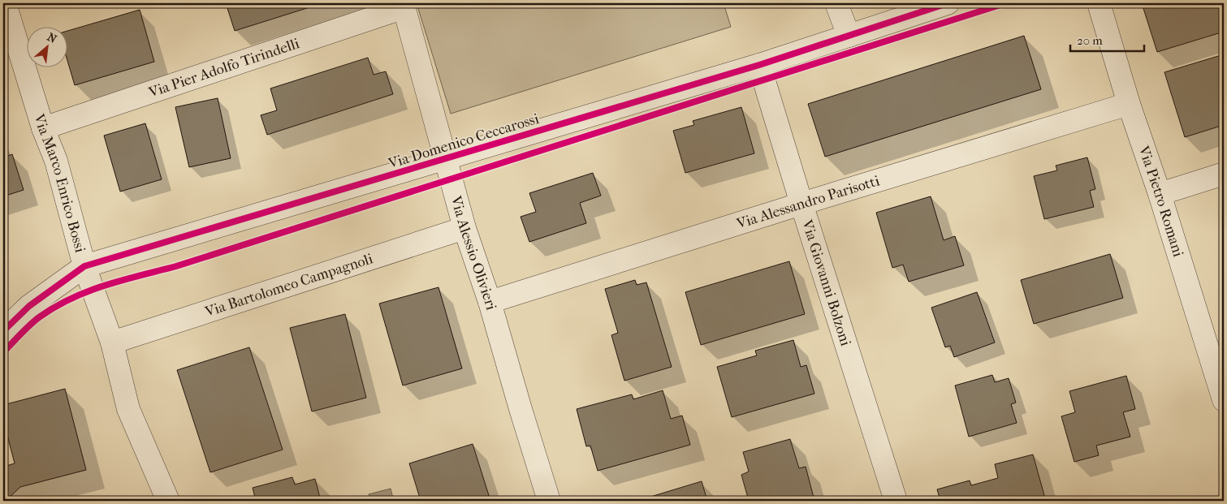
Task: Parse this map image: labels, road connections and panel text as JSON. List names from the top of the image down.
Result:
{
  "streets": {
    "street": [
      "Via Pier Adolfo Tirindelli",
      "Via Domenico Ceccarossi",
      "Via Marco Enrico Bossi",
      "Via Pietro Romani",
      "Via Alessandro Parisotti",
      "Via Alessio Olivieri",
      "Via Giovanni Bolzoni",
      "Via Bartolomeo Campagnoli"
    ]
  },
  "crossings": [
    ["Via Pier Adolfo Tirindelli", "Via Marco Enrico Bossi"],
    ["Via Pier Adolfo Tirindelli", "Via Alessio Olivieri"],
    ["Via Domenico Ceccarossi", "Via Marco Enrico Bossi"],
    ["Via Domenico Ceccarossi", "Via Alessio Olivieri"],
    ["Via Domenico Ceccarossi", "Via Giovanni Bolzoni"],
    ["Via Marco Enrico Bossi", "Via Bartolomeo Campagnoli"],
    ["Via Pietro Romani", "Via Alessandro Parisotti"],
    ["Via Alessandro Parisotti", "Via Alessio Olivieri"],
    ["Via Alessandro Parisotti", "Via Giovanni Bolzoni"],
    ["Via Alessio Olivieri", "Via Bartolomeo Campagnoli"]
  ],
  "scale_bar": "20 m",
  "north": "top right"
}
